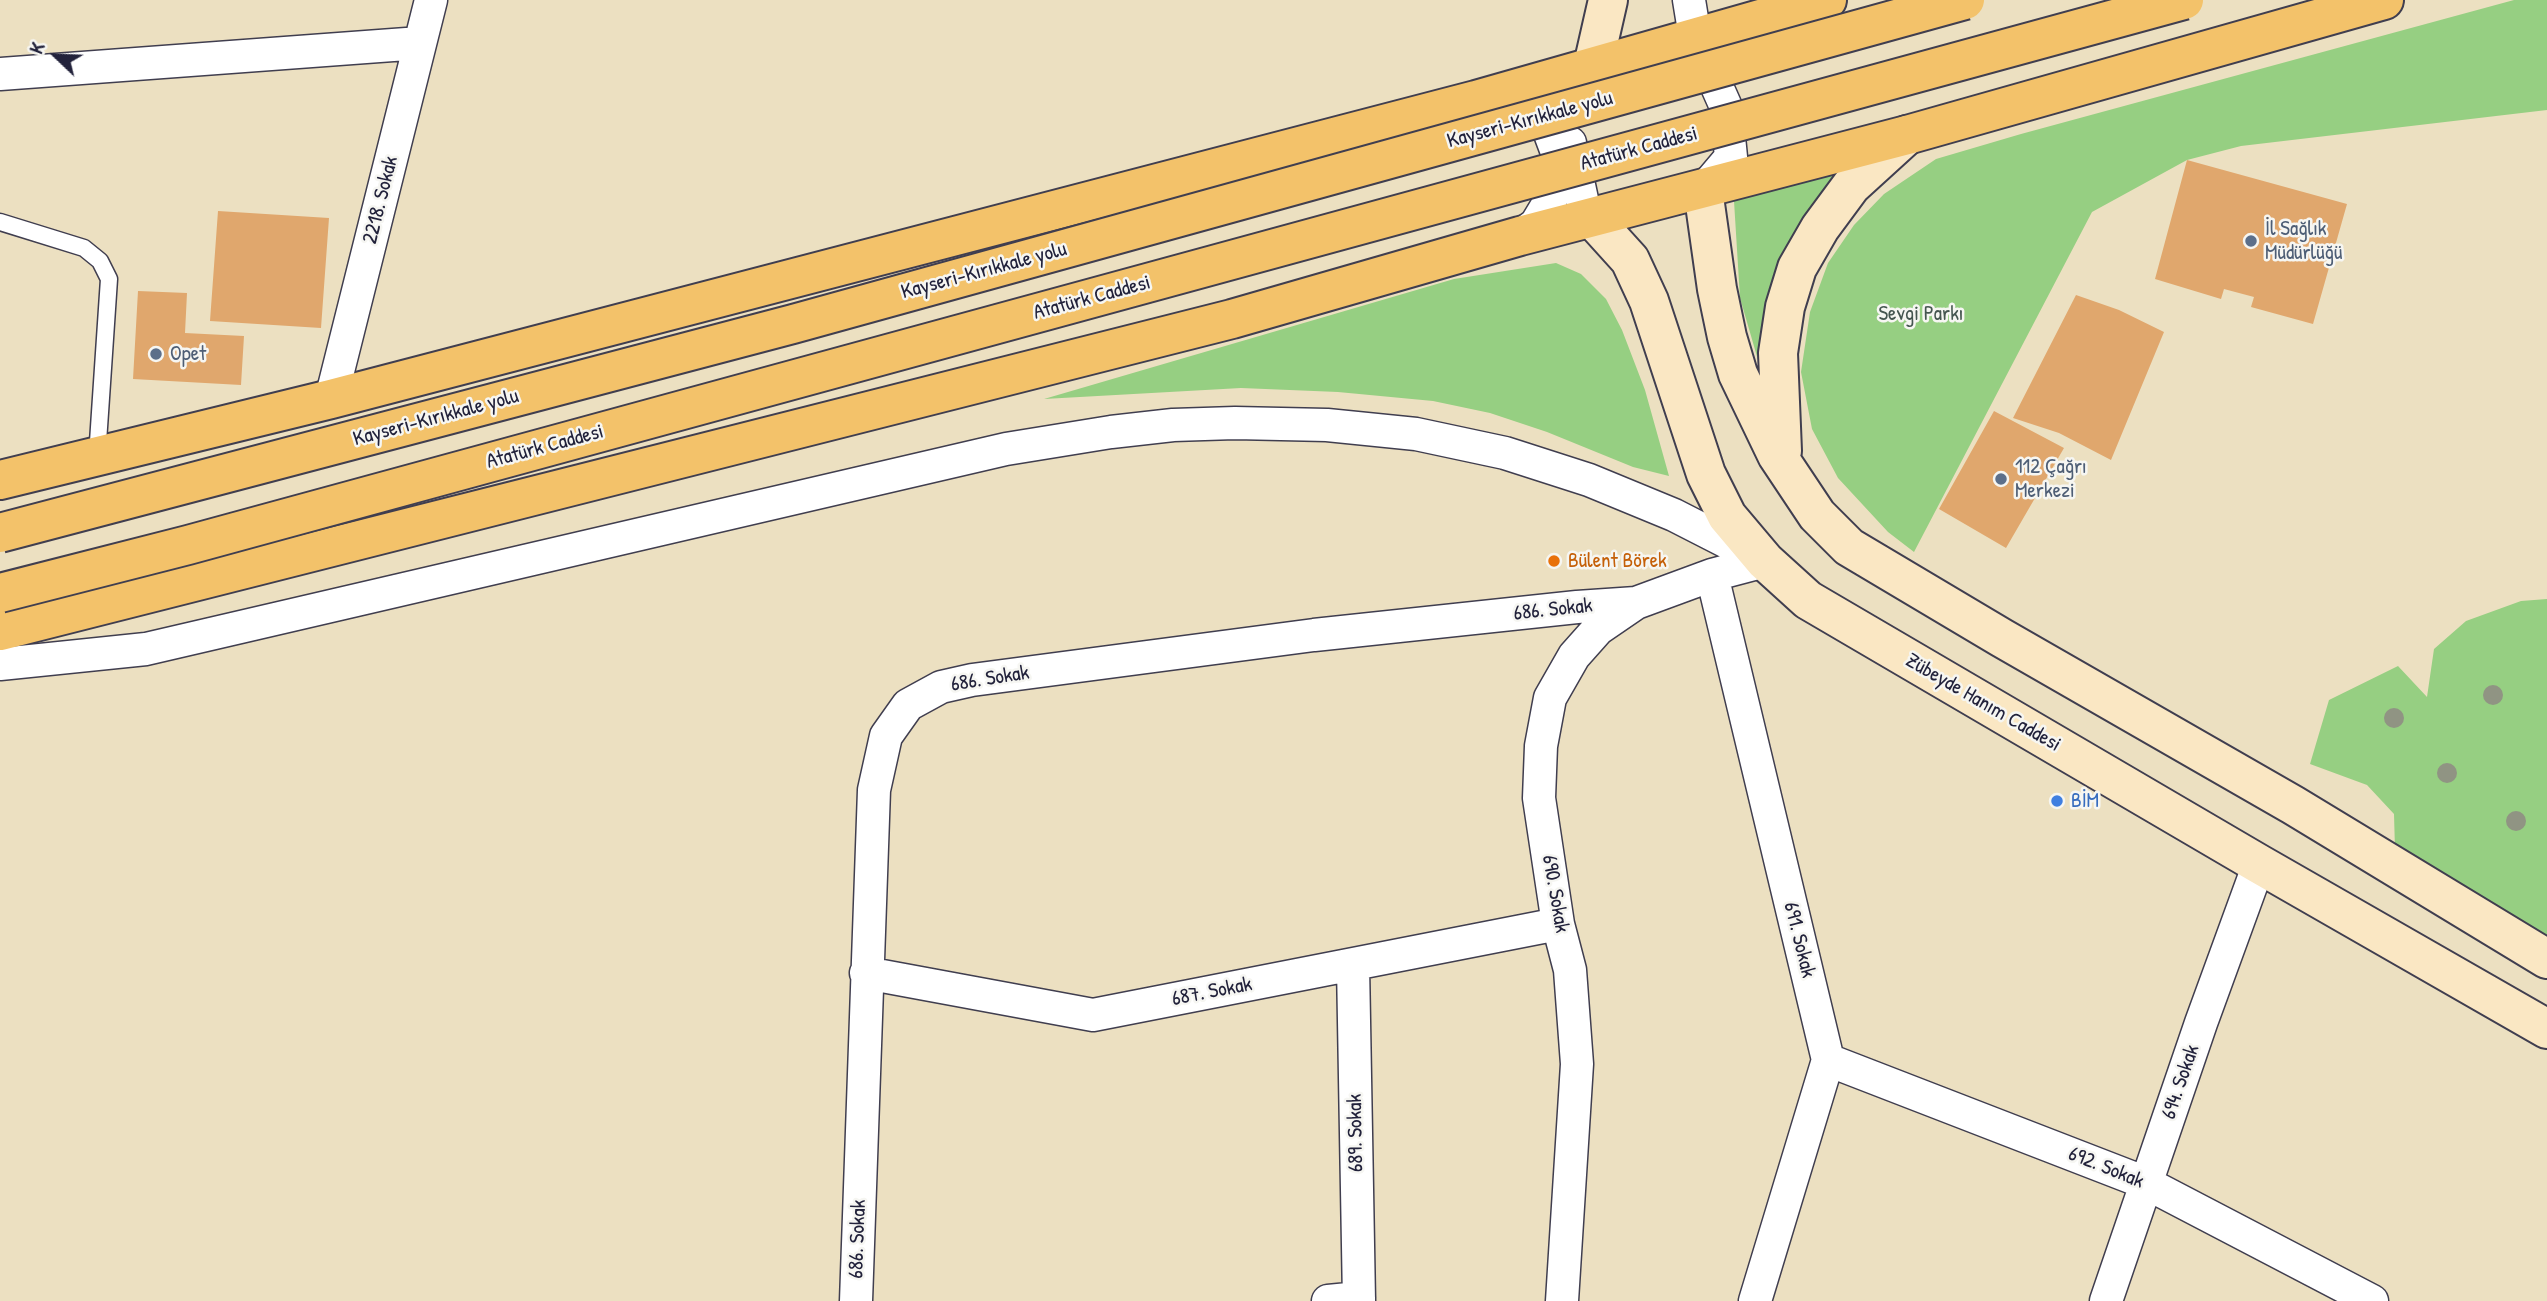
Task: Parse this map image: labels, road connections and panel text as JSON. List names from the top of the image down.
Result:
{
  "streets": {
    "highway": ["Kayseri-Kırıkkale yolu", "Atatürk Caddesi"],
    "main road": ["Zübeyde Hanım Caddesi"],
    "street": [
      "2218. Sokak",
      "686. Sokak",
      "690. Sokak",
      "691. Sokak",
      "687. Sokak",
      "694. Sokak",
      "689. Sokak",
      "692. Sokak"
    ]
  },
  "crossings": [
    ["686. Sokak", "690. Sokak"],
    ["686. Sokak", "687. Sokak"],
    ["Zübeyde Hanım Caddesi", "690. Sokak"],
    ["Zübeyde Hanım Caddesi", "694. Sokak"],
    ["690. Sokak", "691. Sokak"],
    ["690. Sokak", "687. Sokak"],
    ["691. Sokak", "692. Sokak"],
    ["687. Sokak", "689. Sokak"],
    ["694. Sokak", "692. Sokak"]
  ],
  "parks": ["Sevgi Parkı"],
  "places": [
    "İl Sağlık Müdürlüğü",
    "Opet",
    "112 Çağrı Merkezi",
    "Bülent Börek",
    "BİM"
  ],
  "north": "top left"
}
